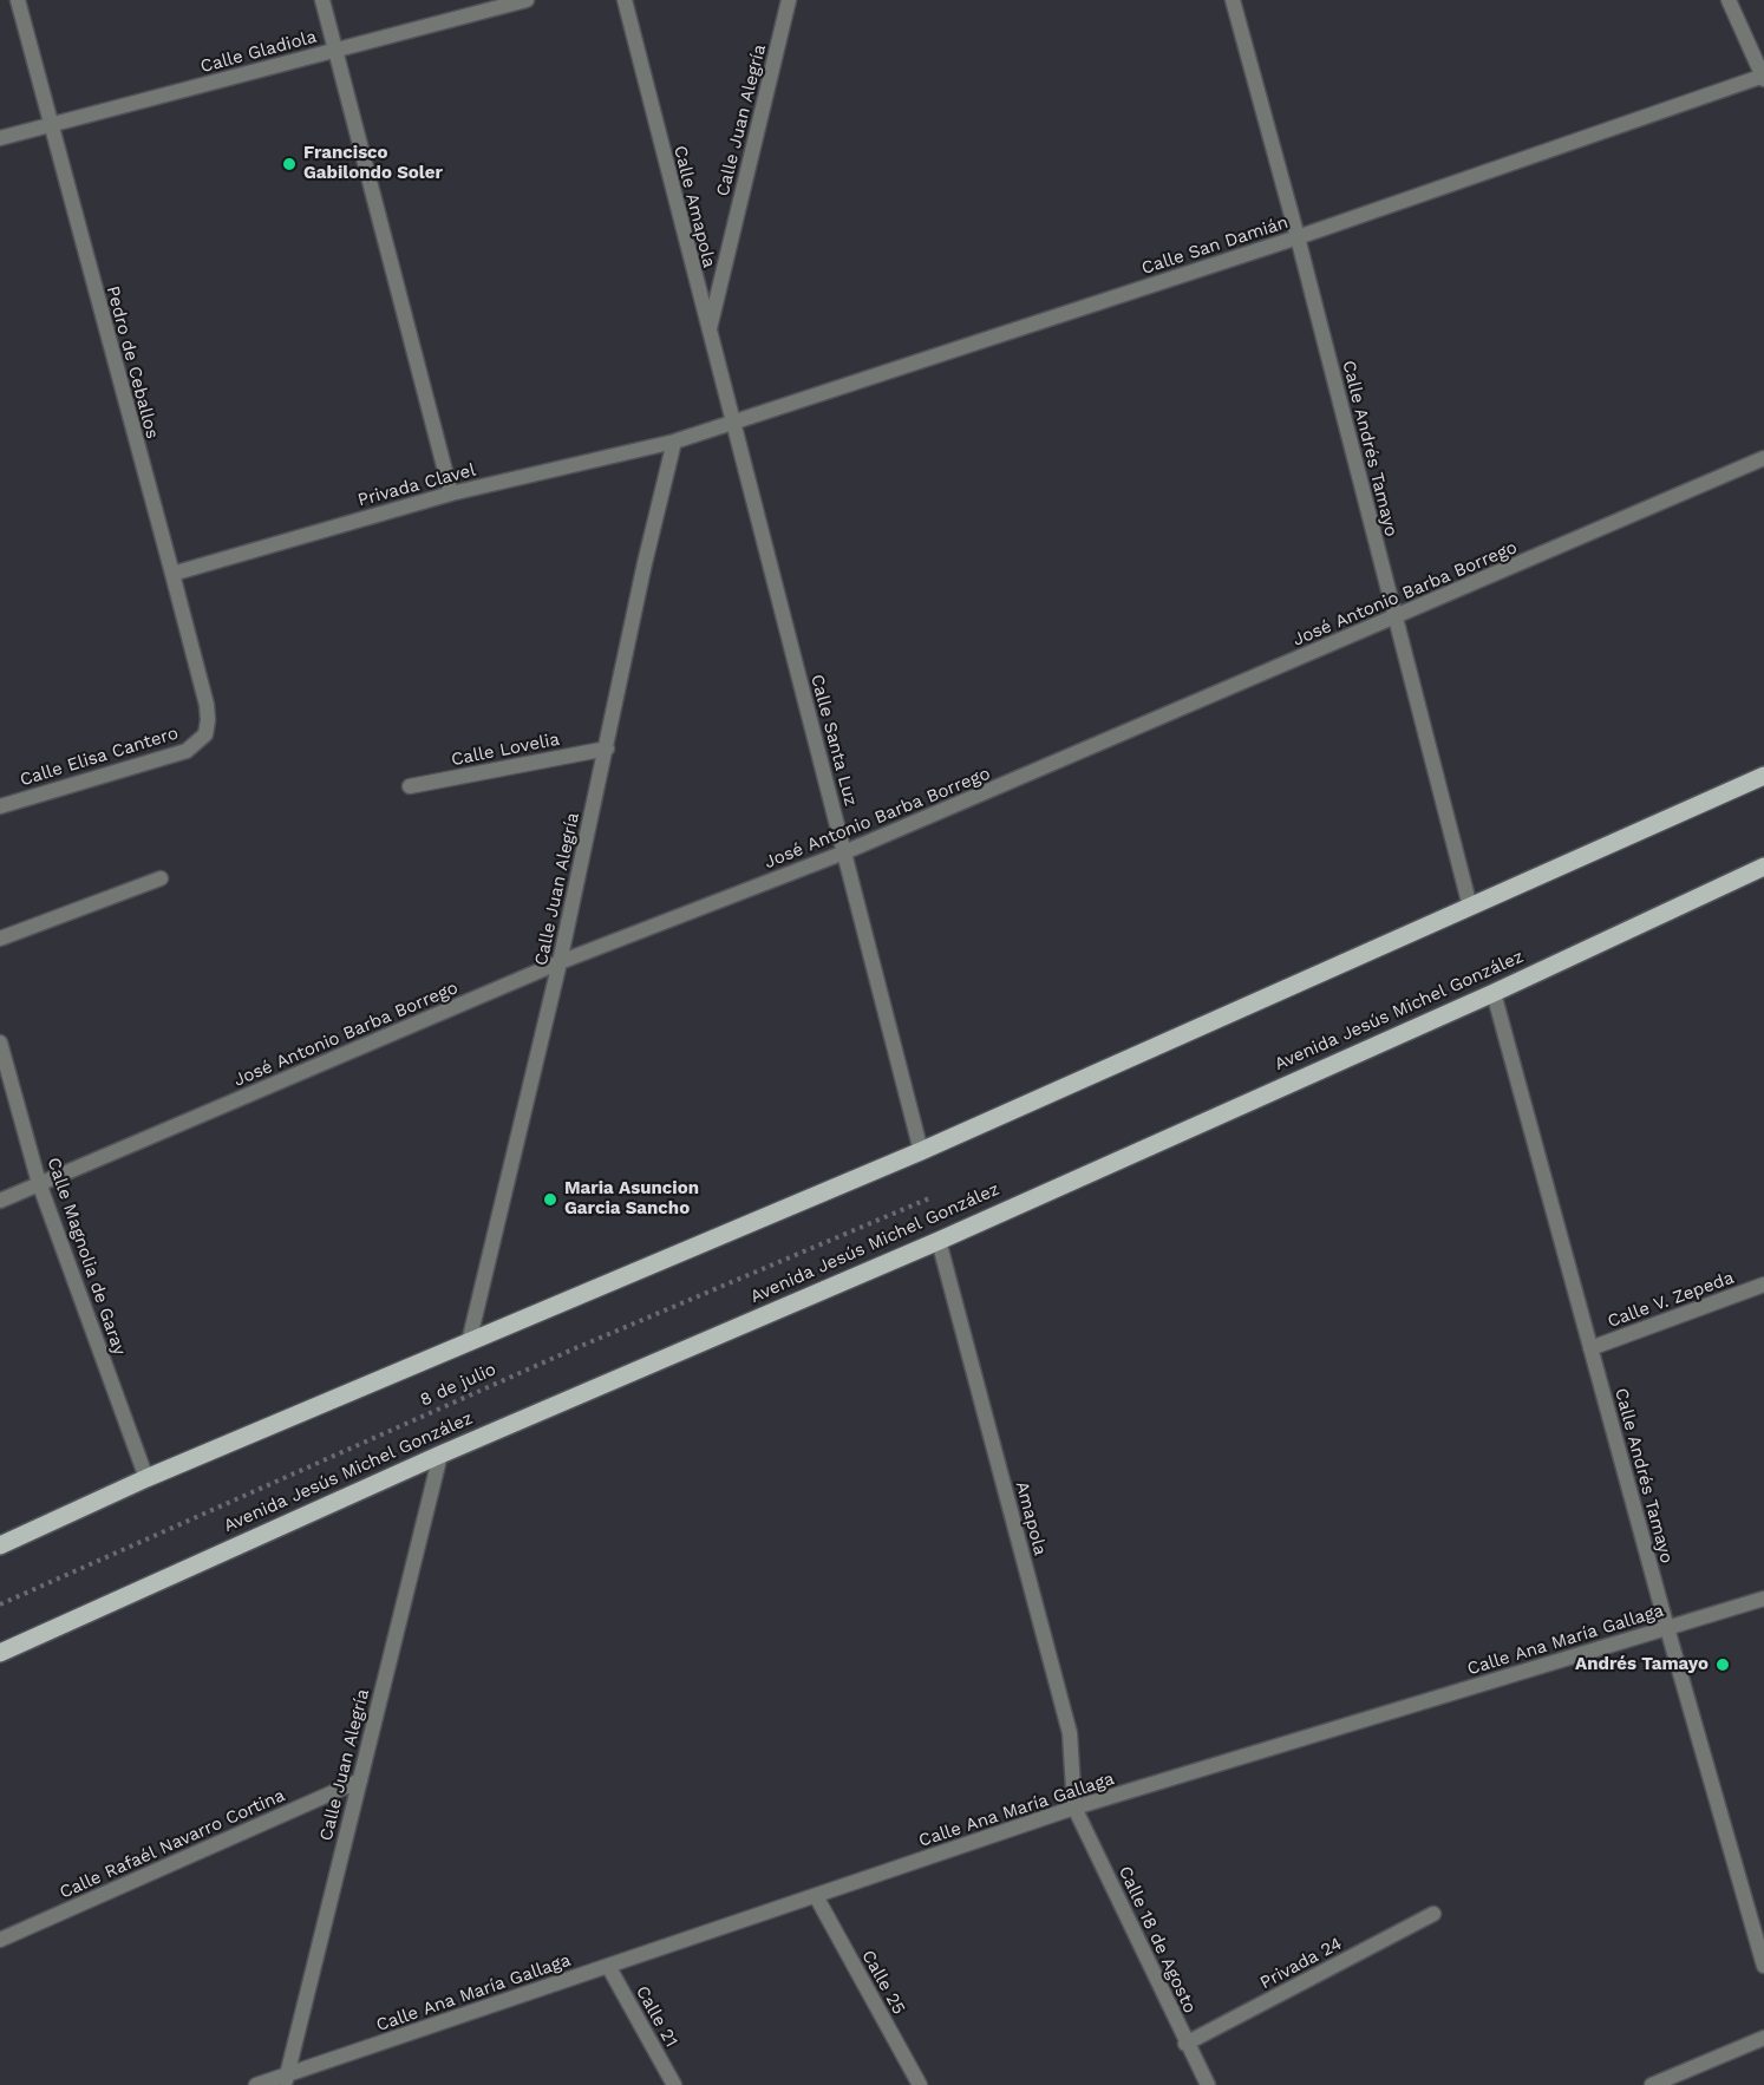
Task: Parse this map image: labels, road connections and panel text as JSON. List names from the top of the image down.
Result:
{
  "streets": {
    "main road": ["Avenida Jesús Michel González"],
    "street": [
      "Calle Gladiola",
      "Calle Juan Alegría",
      "Calle Amapola",
      "Calle San Damián",
      "Pedro de Ceballos",
      "Calle Andrés Tamayo",
      "Privada Clavel",
      "José Antonio Barba Borrego",
      "Calle Santa Luz",
      "Calle Lovelia",
      "Calle Elisa Cantero",
      "Calle Magnolia de Garay",
      "Calle V. Zepeda",
      "Amapola",
      "Calle Ana María Gallaga",
      "Calle Rafaél Navarro Cortina",
      "Calle 18 de Agosto",
      "Privada 24",
      "Calle 25",
      "Calle 21"
    ],
    "path": ["8 de julio"]
  },
  "crossings": [
    ["Calle Gladiola", "Pedro de Ceballos"],
    ["Calle Juan Alegría", "Calle Amapola"],
    ["Calle Juan Alegría", "Calle San Damián"],
    ["Calle Juan Alegría", "Privada Clavel"],
    ["Calle Juan Alegría", "José Antonio Barba Borrego"],
    ["Calle Juan Alegría", "Calle Lovelia"],
    ["Calle Juan Alegría", "Avenida Jesús Michel González"],
    ["Calle Juan Alegría", "Calle Ana María Gallaga"],
    ["Calle Juan Alegría", "Calle Rafaél Navarro Cortina"],
    ["Calle Amapola", "Calle San Damián"],
    ["Calle Amapola", "Calle Santa Luz"],
    ["Calle San Damián", "Calle Andrés Tamayo"],
    ["Calle San Damián", "Privada Clavel"],
    ["Calle San Damián", "Calle Santa Luz"],
    ["Pedro de Ceballos", "Privada Clavel"],
    ["Pedro de Ceballos", "Calle Elisa Cantero"],
    ["Calle Andrés Tamayo", "José Antonio Barba Borrego"],
    ["Calle Andrés Tamayo", "Avenida Jesús Michel González"],
    ["Calle Andrés Tamayo", "Calle V. Zepeda"],
    ["Calle Andrés Tamayo", "Calle Ana María Gallaga"],
    ["José Antonio Barba Borrego", "Calle Santa Luz"],
    ["José Antonio Barba Borrego", "Calle Magnolia de Garay"],
    ["Avenida Jesús Michel González", "Amapola"],
    ["Amapola", "Calle Ana María Gallaga"],
    ["Amapola", "Calle 18 de Agosto"],
    ["Calle Ana María Gallaga", "Calle 18 de Agosto"],
    ["Calle Ana María Gallaga", "Calle 25"],
    ["Calle Ana María Gallaga", "Calle 21"],
    ["Calle 18 de Agosto", "Privada 24"]
  ],
  "places": ["Francisco Gabilondo Soler", "Maria Asuncion Garcia Sancho", "Andrés Tamayo"]
}
